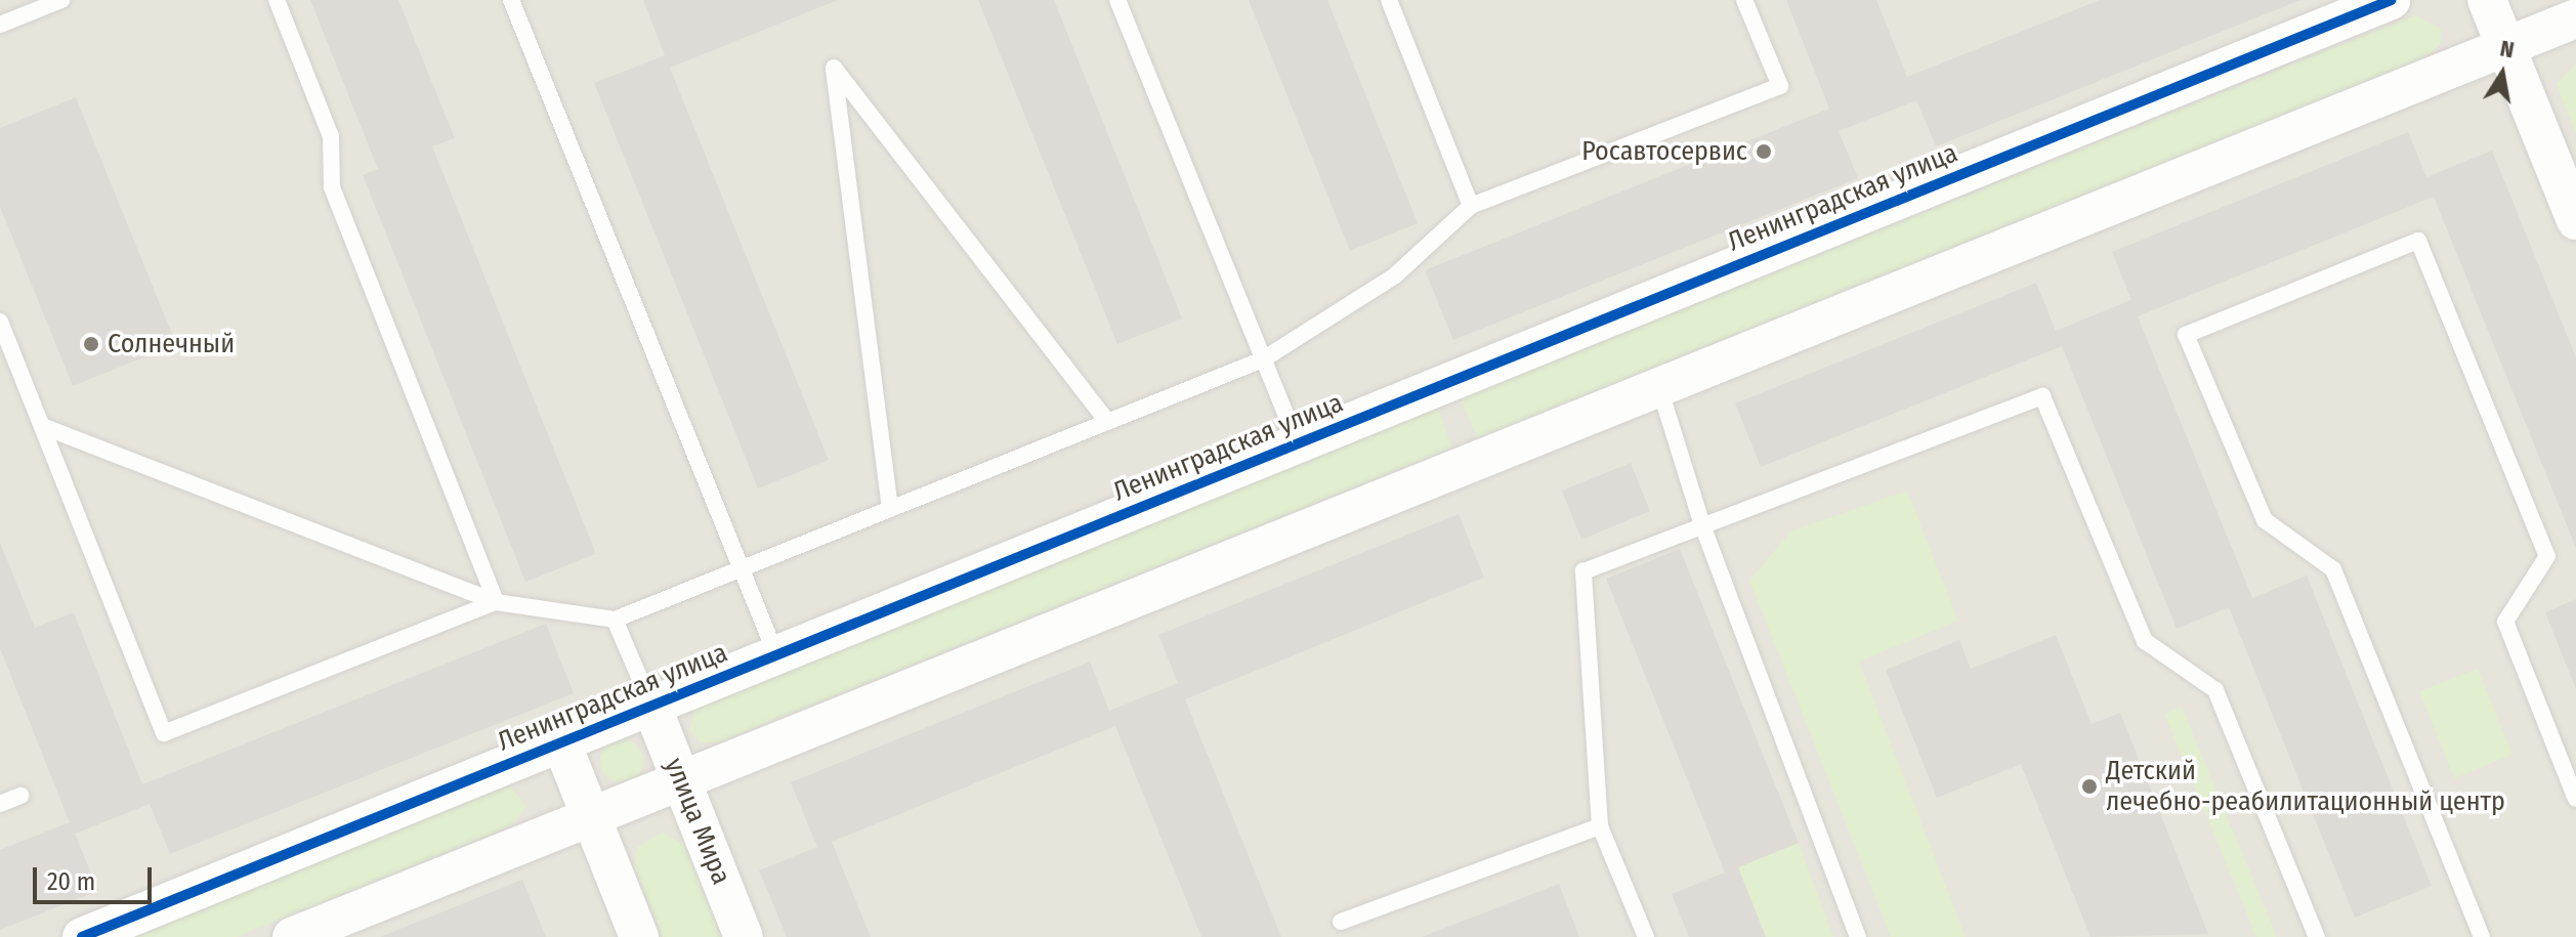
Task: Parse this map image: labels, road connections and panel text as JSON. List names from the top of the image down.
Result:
{
  "streets": {
    "street": ["Ленинградская улица", "улица Мира"]
  },
  "crossings": [
    ["Ленинградская улица", "улица Мира"]
  ],
  "places": ["Росавтосервис", "Солнечный", "Детский лечебно-реабилитационный центр"],
  "scale_bar": "20 m",
  "north": "top"
}
